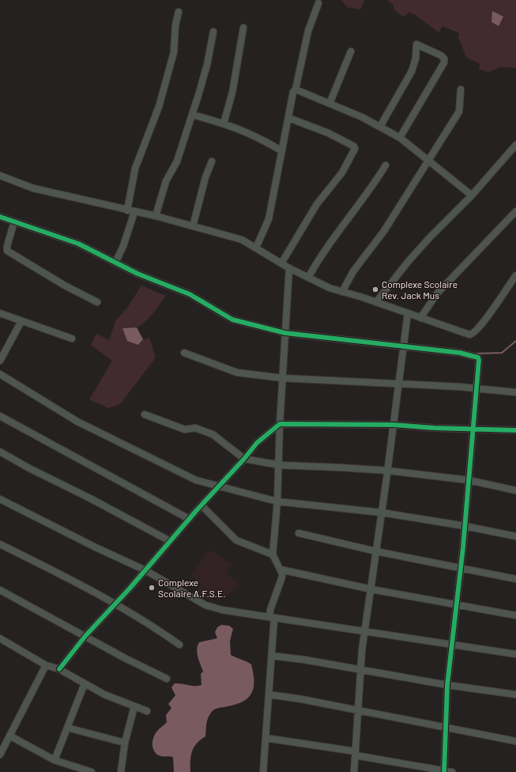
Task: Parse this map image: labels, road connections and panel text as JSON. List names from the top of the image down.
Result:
{
  "places": ["Complexe Scolaire Rev. Jack Mus", "Complexe Scolaire A.F.S.E."]
}
